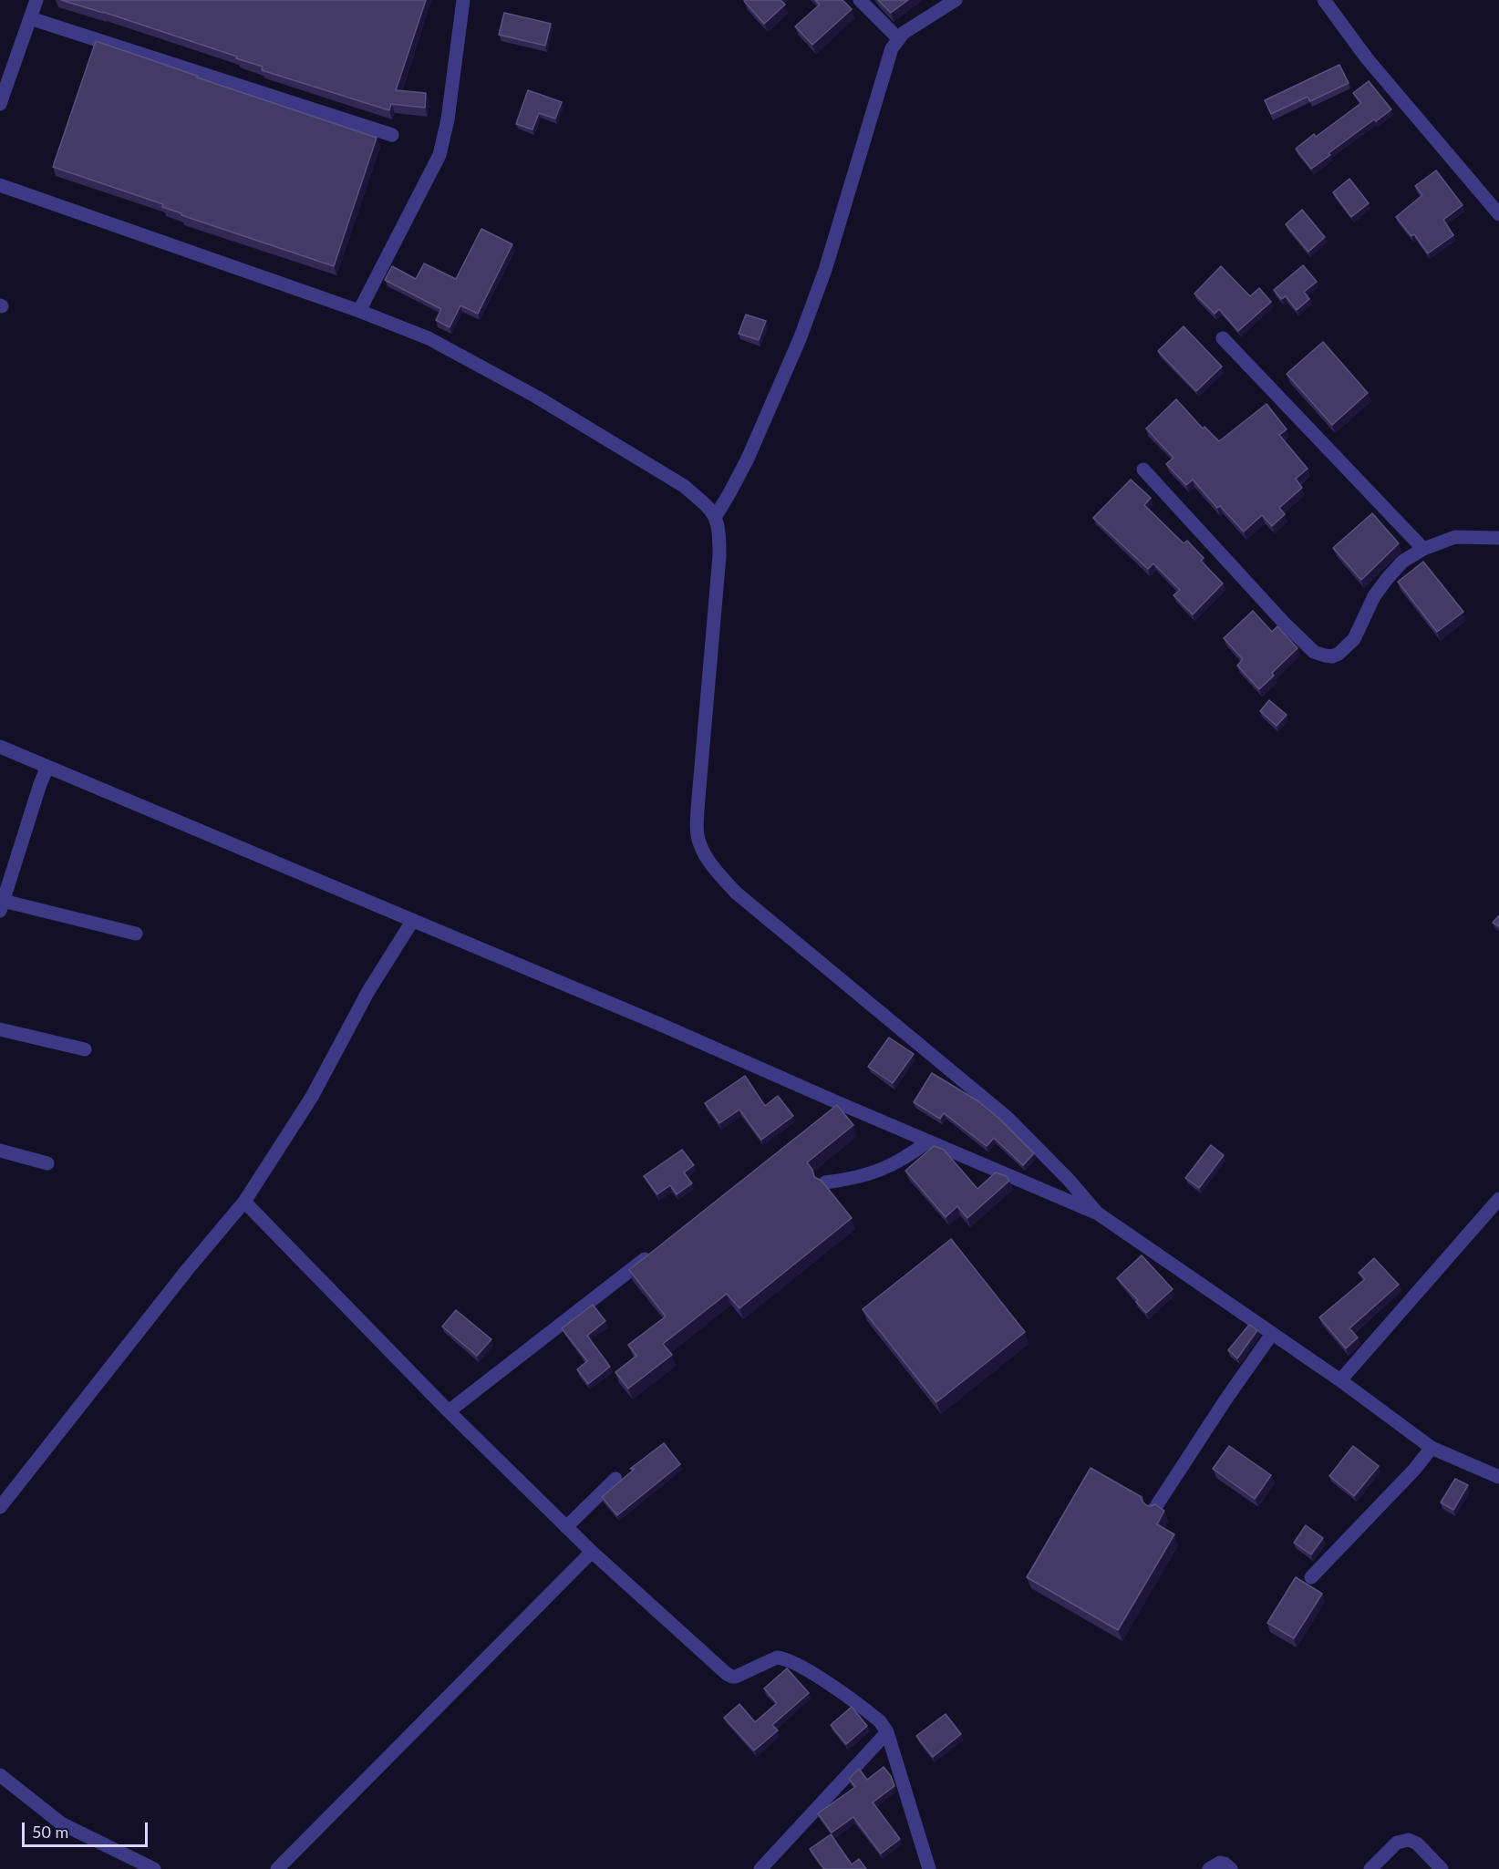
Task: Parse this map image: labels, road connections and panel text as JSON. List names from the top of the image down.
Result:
{
  "scale_bar": "50 m"
}
